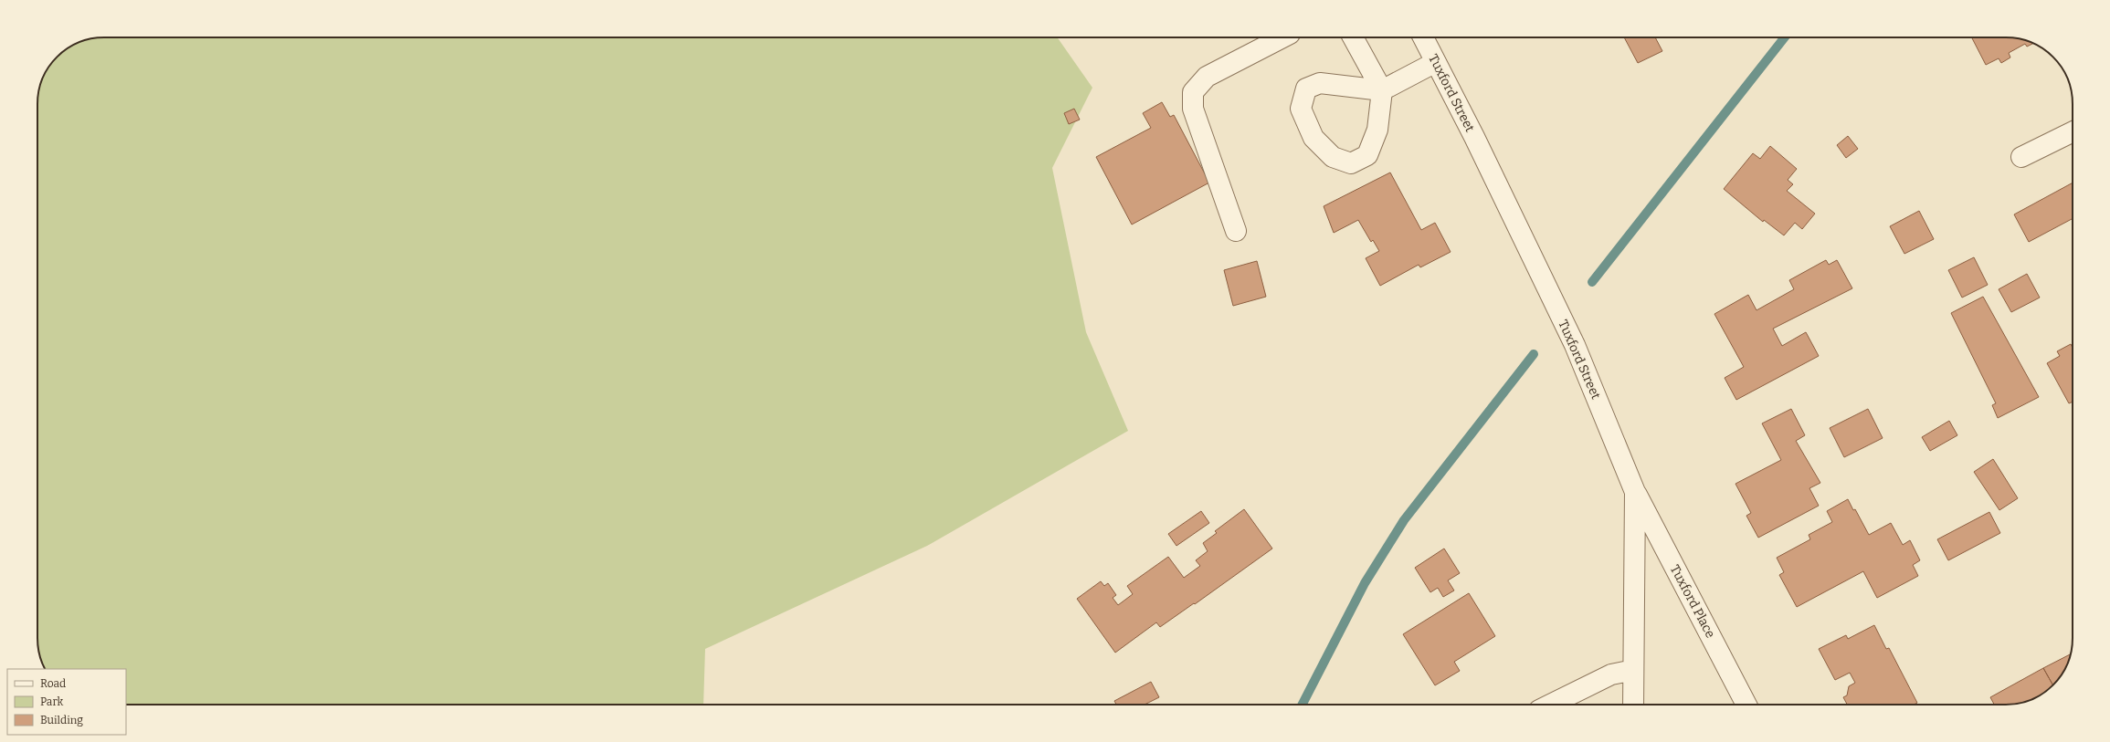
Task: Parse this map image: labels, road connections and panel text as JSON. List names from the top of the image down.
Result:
{
  "streets": {
    "street": ["Tuxford Street", "Tuxford Place"]
  },
  "crossings": [
    ["Tuxford Street", "Tuxford Place"]
  ],
  "legend": ["Road", "Park", "Building"]
}
